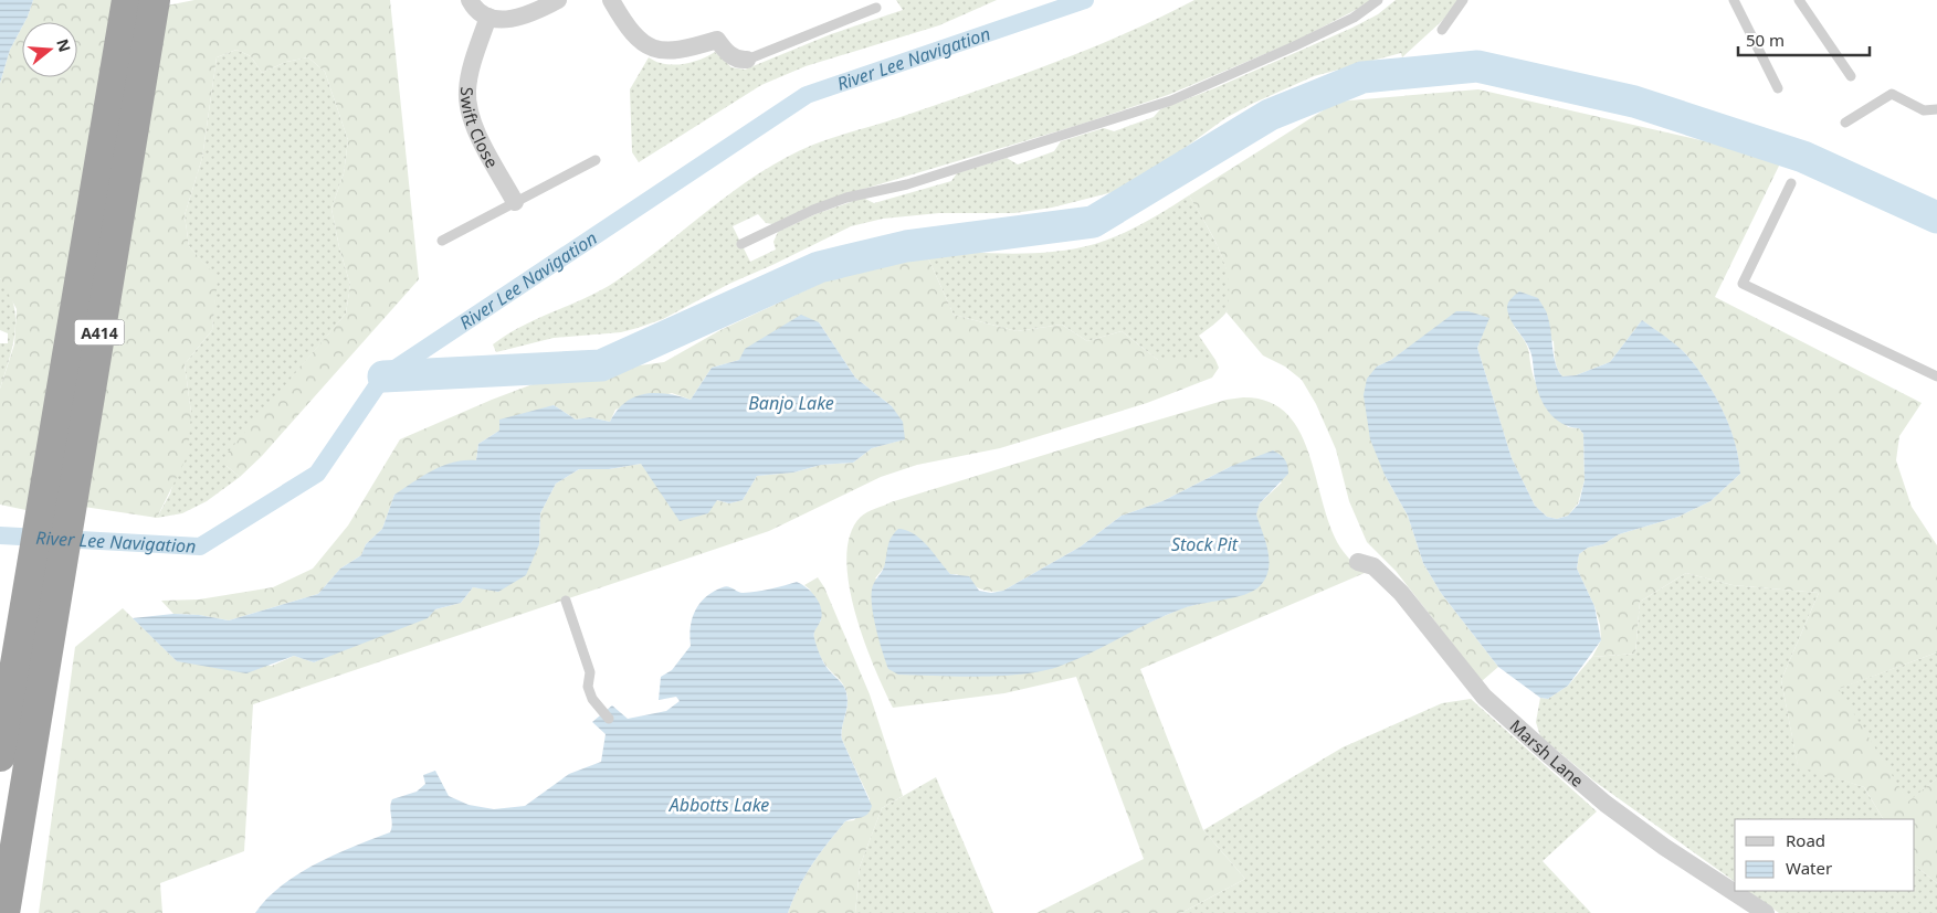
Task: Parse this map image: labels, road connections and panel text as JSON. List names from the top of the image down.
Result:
{
  "streets": {
    "highway": ["A414"],
    "street": ["Swift Close", "Marsh Lane"]
  },
  "water": [
    "River Lee Navigation",
    "Banjo Lake",
    "Stock Pit",
    "Abbotts Lake"
  ],
  "legend": ["Road", "Water"],
  "scale_bar": "50 m",
  "north": "right"
}
